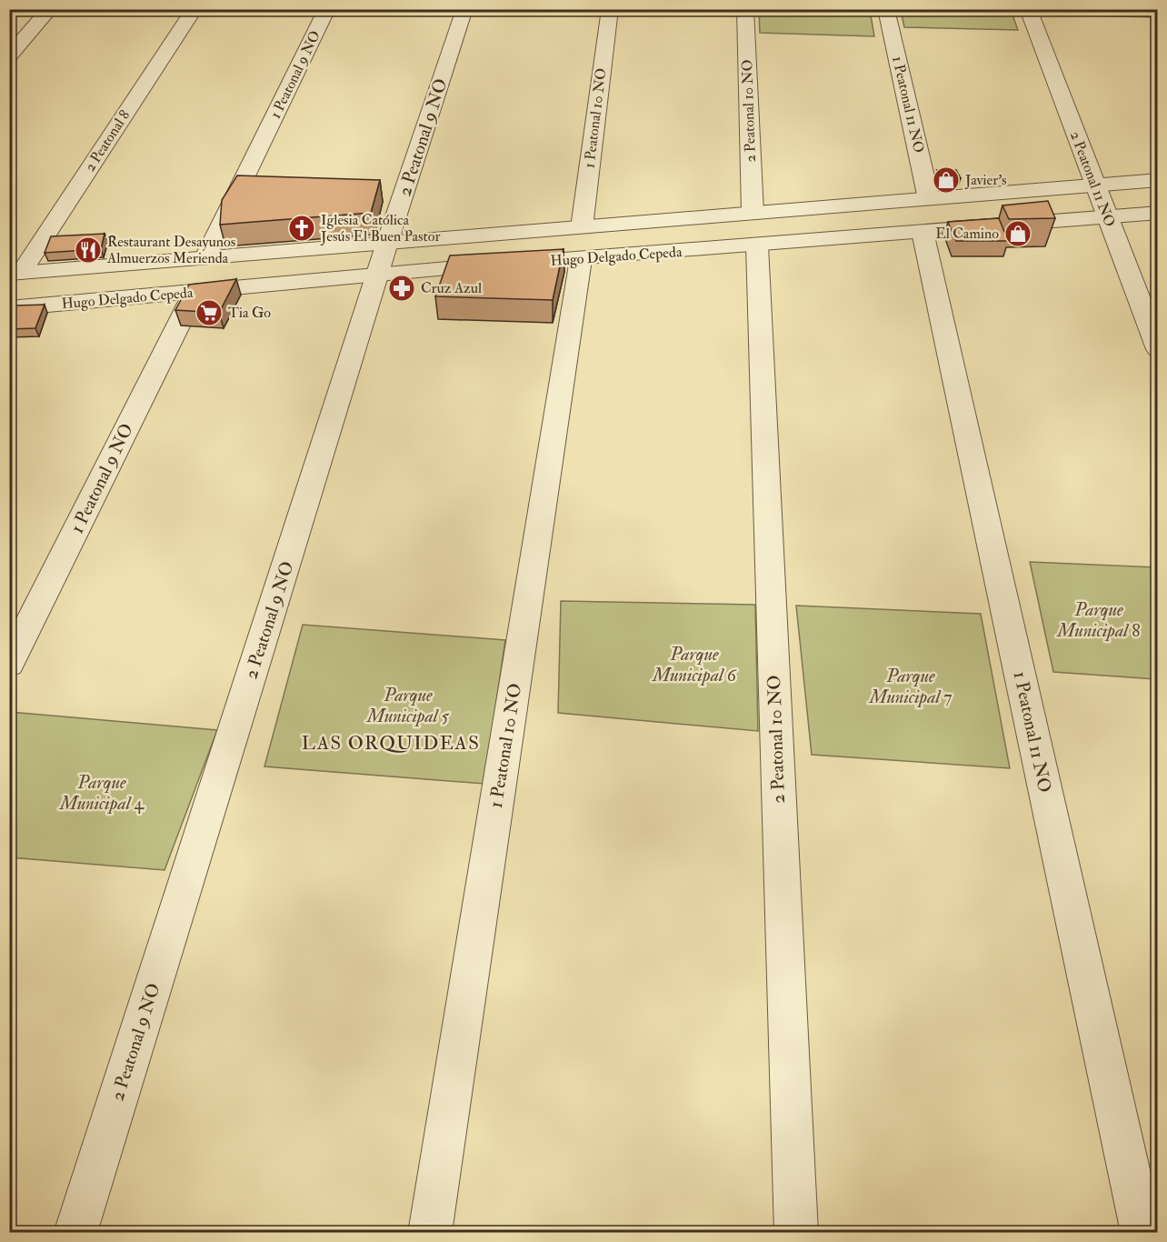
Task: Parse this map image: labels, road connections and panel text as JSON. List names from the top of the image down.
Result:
{
  "streets": {
    "street": [
      "1 Peatonal 9 NO",
      "1 Peatonal 11 NO",
      "2 Peatonal 10 NO",
      "1 Peatonal 10 NO",
      "2 Peatonal 9 NO",
      "2 Peatonal 8",
      "2 Peatonal 11 NO",
      "Hugo Delgado Cepeda"
    ]
  },
  "crossings": [
    ["1 Peatonal 9 NO", "Hugo Delgado Cepeda"],
    ["1 Peatonal 11 NO", "Hugo Delgado Cepeda"],
    ["2 Peatonal 10 NO", "Hugo Delgado Cepeda"],
    ["1 Peatonal 10 NO", "Hugo Delgado Cepeda"],
    ["2 Peatonal 9 NO", "Hugo Delgado Cepeda"],
    ["2 Peatonal 8", "Hugo Delgado Cepeda"],
    ["2 Peatonal 11 NO", "Hugo Delgado Cepeda"]
  ],
  "districts": ["LAS ORQUIDEAS"],
  "parks": [
    "Parque Municipal 8",
    "Parque Municipal 6",
    "Parque Municipal 7",
    "Parque Municipal 5",
    "Parque Municipal 4"
  ],
  "places": {
    "shop": ["Javier's", "El Camino"],
    "church": ["Iglesia Católica Jesús El Buen Pastor"],
    "restaurant": ["Restaurant Desayunos Almuerzos Merienda"],
    "pharmacy": ["Cruz Azul"],
    "supermarket": ["Tia Go"]
  }
}
